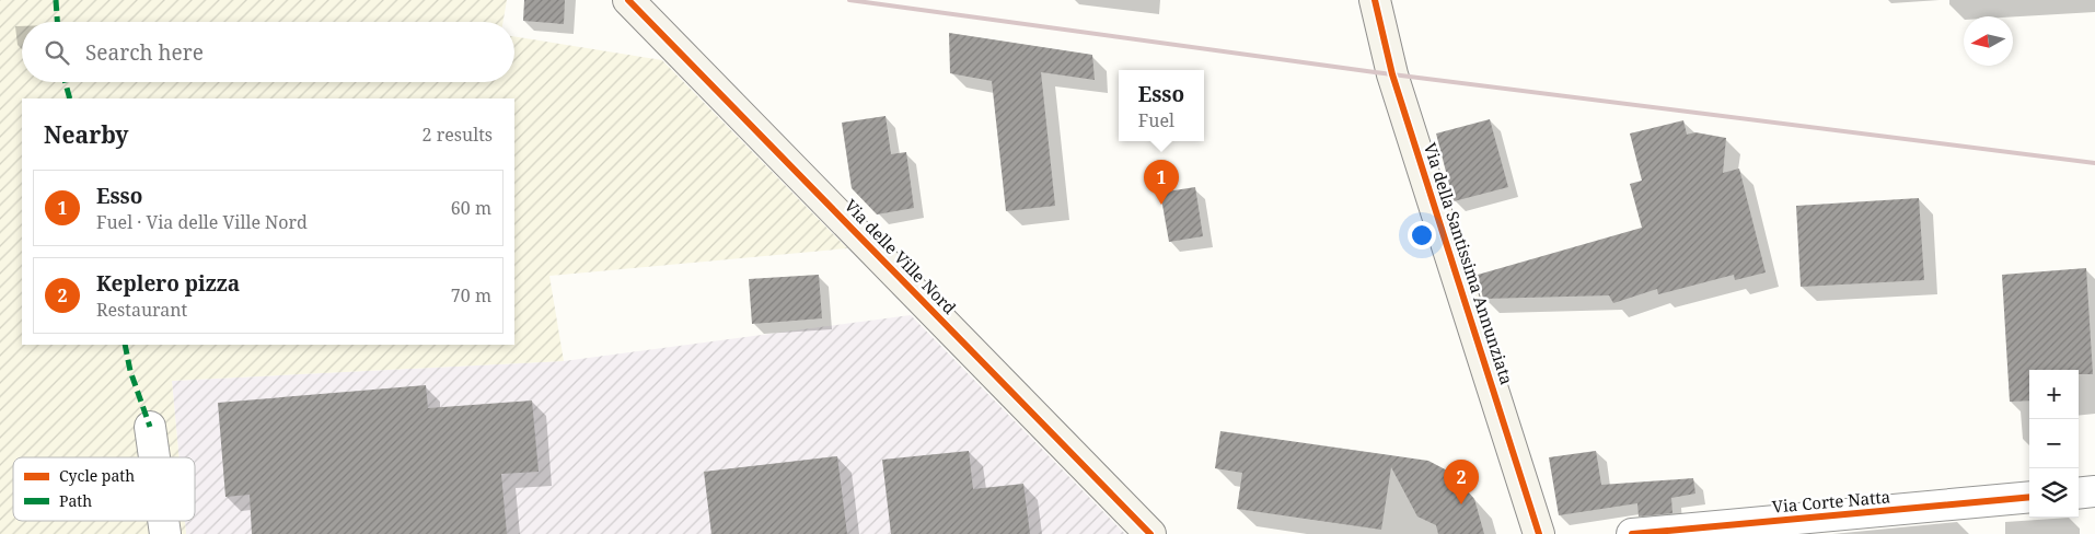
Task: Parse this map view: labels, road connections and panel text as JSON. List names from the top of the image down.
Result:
{
  "streets": {
    "street": ["Via delle Ville Nord", "Via della Santissima Annunziata", "Via Corte Natta"]
  },
  "legend": ["Cycle path", "Path"],
  "north": "left",
  "page": {
    "search": "Search here",
    "popup": ["Esso", "Fuel"],
    "heading": ["Nearby", "2 results"],
    "pins": ["1", "2"],
    "list": [
      {
        "mark": "1",
        "name": "Esso",
        "note": "Fuel · Via delle Ville Nord",
        "value": "60 m"
      },
      {
        "mark": "2",
        "name": "Keplero pizza",
        "note": "Restaurant",
        "value": "70 m"
      }
    ],
    "map_buttons": ["+", "−"]
  }
}
